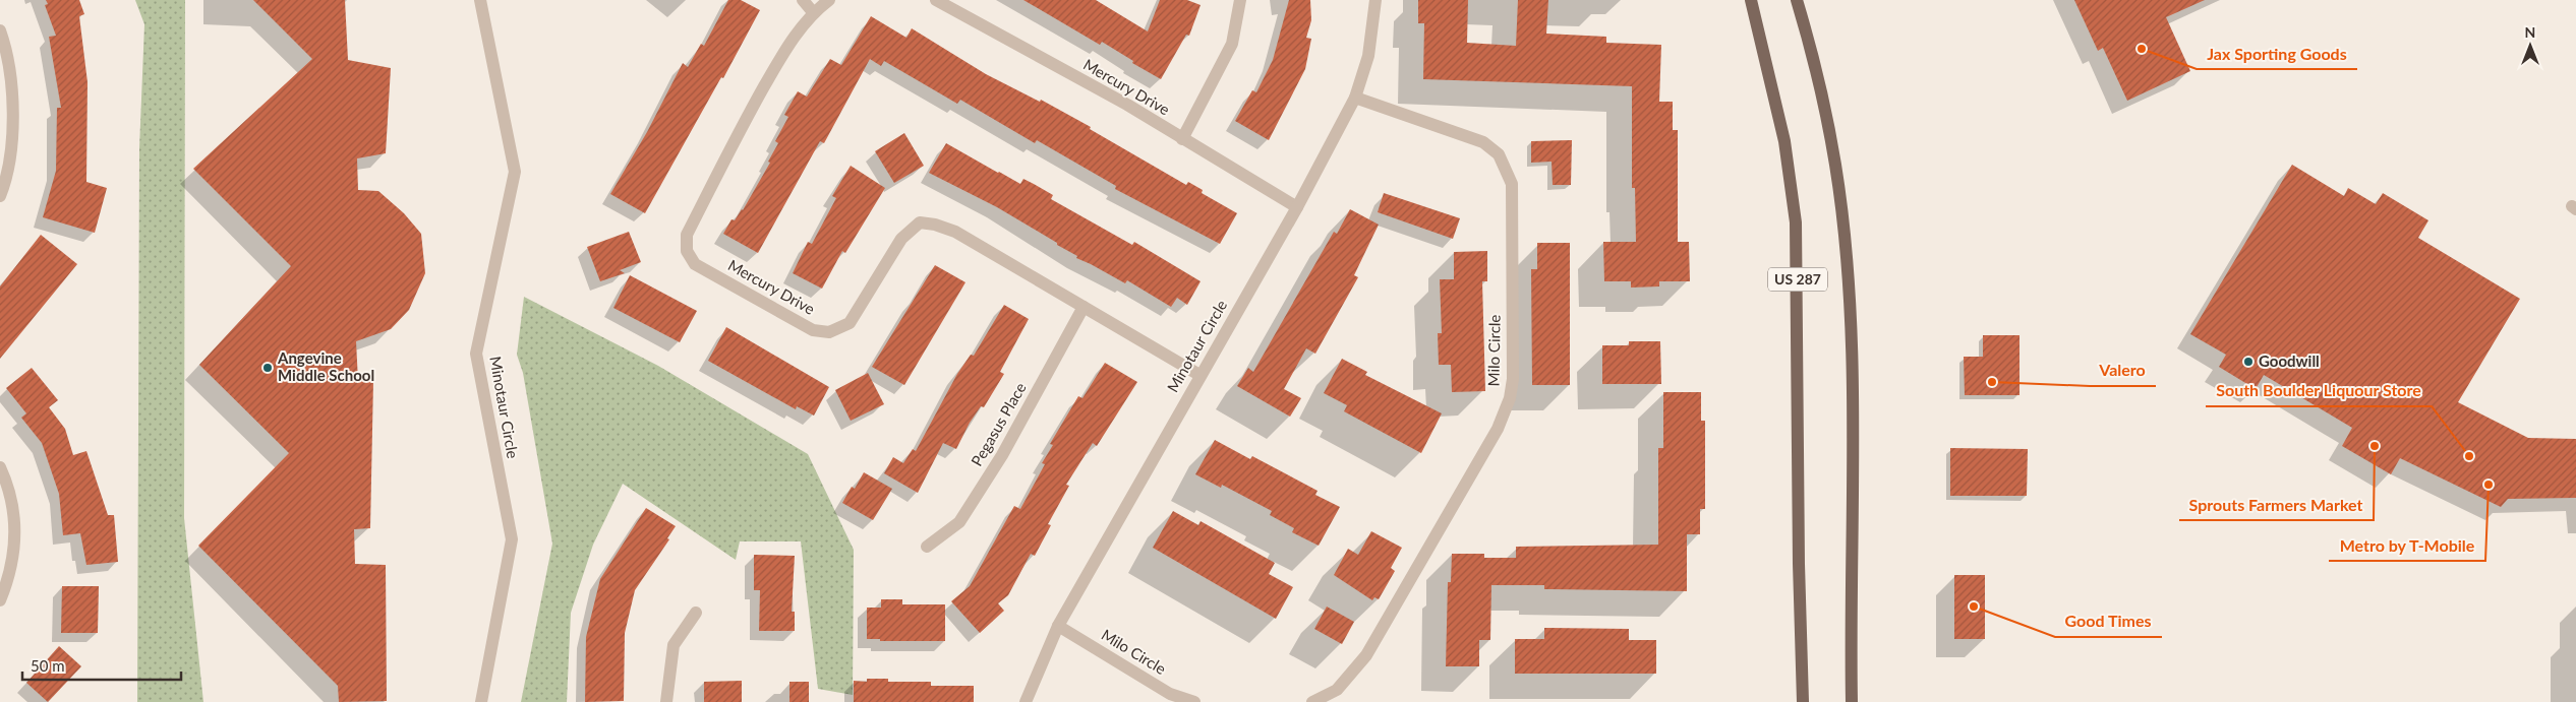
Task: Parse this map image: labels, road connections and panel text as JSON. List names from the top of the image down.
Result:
{
  "streets": {
    "main road": ["US 287"],
    "street": [
      "Mercury Drive",
      "Minotaur Circle",
      "Milo Circle",
      "Pegasus Place"
    ]
  },
  "crossings": [
    ["Mercury Drive", "Minotaur Circle"],
    ["Mercury Drive", "Pegasus Place"],
    ["Minotaur Circle", "Milo Circle"]
  ],
  "places": [
    "Jax Sporting Goods",
    "Goodwill",
    "Angevine Middle School",
    "Valero",
    "Sprouts Farmers Market",
    "South Boulder Liquour Store",
    "Metro by T-Mobile",
    "Good Times"
  ],
  "scale_bar": "50 m",
  "north": "top"
}
